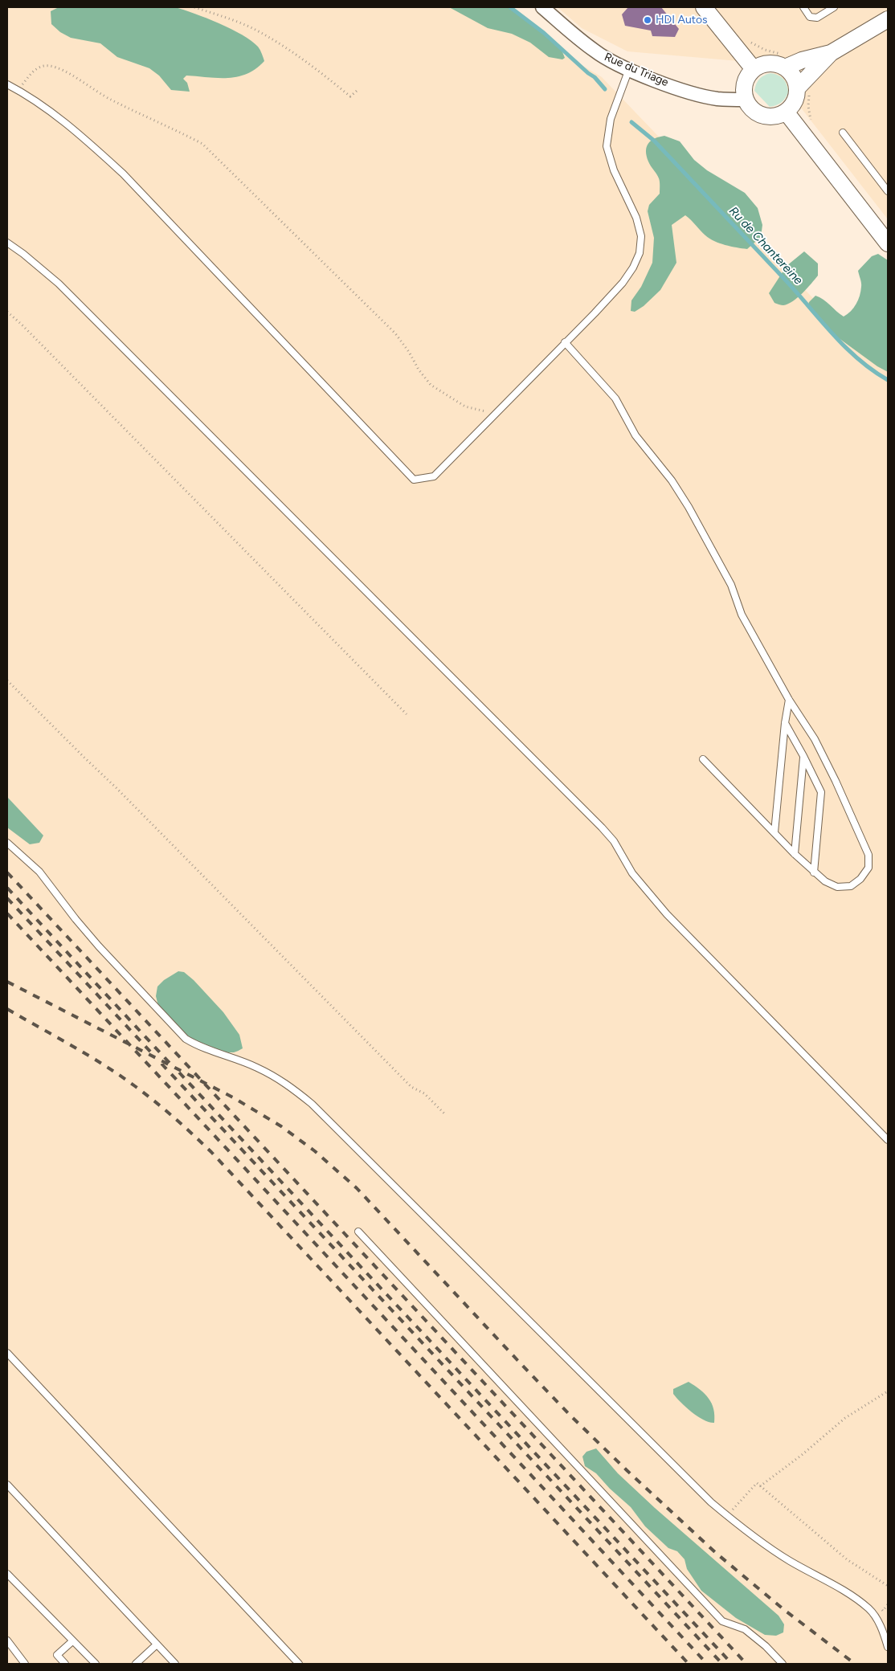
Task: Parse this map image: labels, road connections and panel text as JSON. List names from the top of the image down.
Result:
{
  "streets": {
    "street": ["Rue du Triage"]
  },
  "water": ["Ru de Chantereine"],
  "places": ["HDI Autos"]
}
